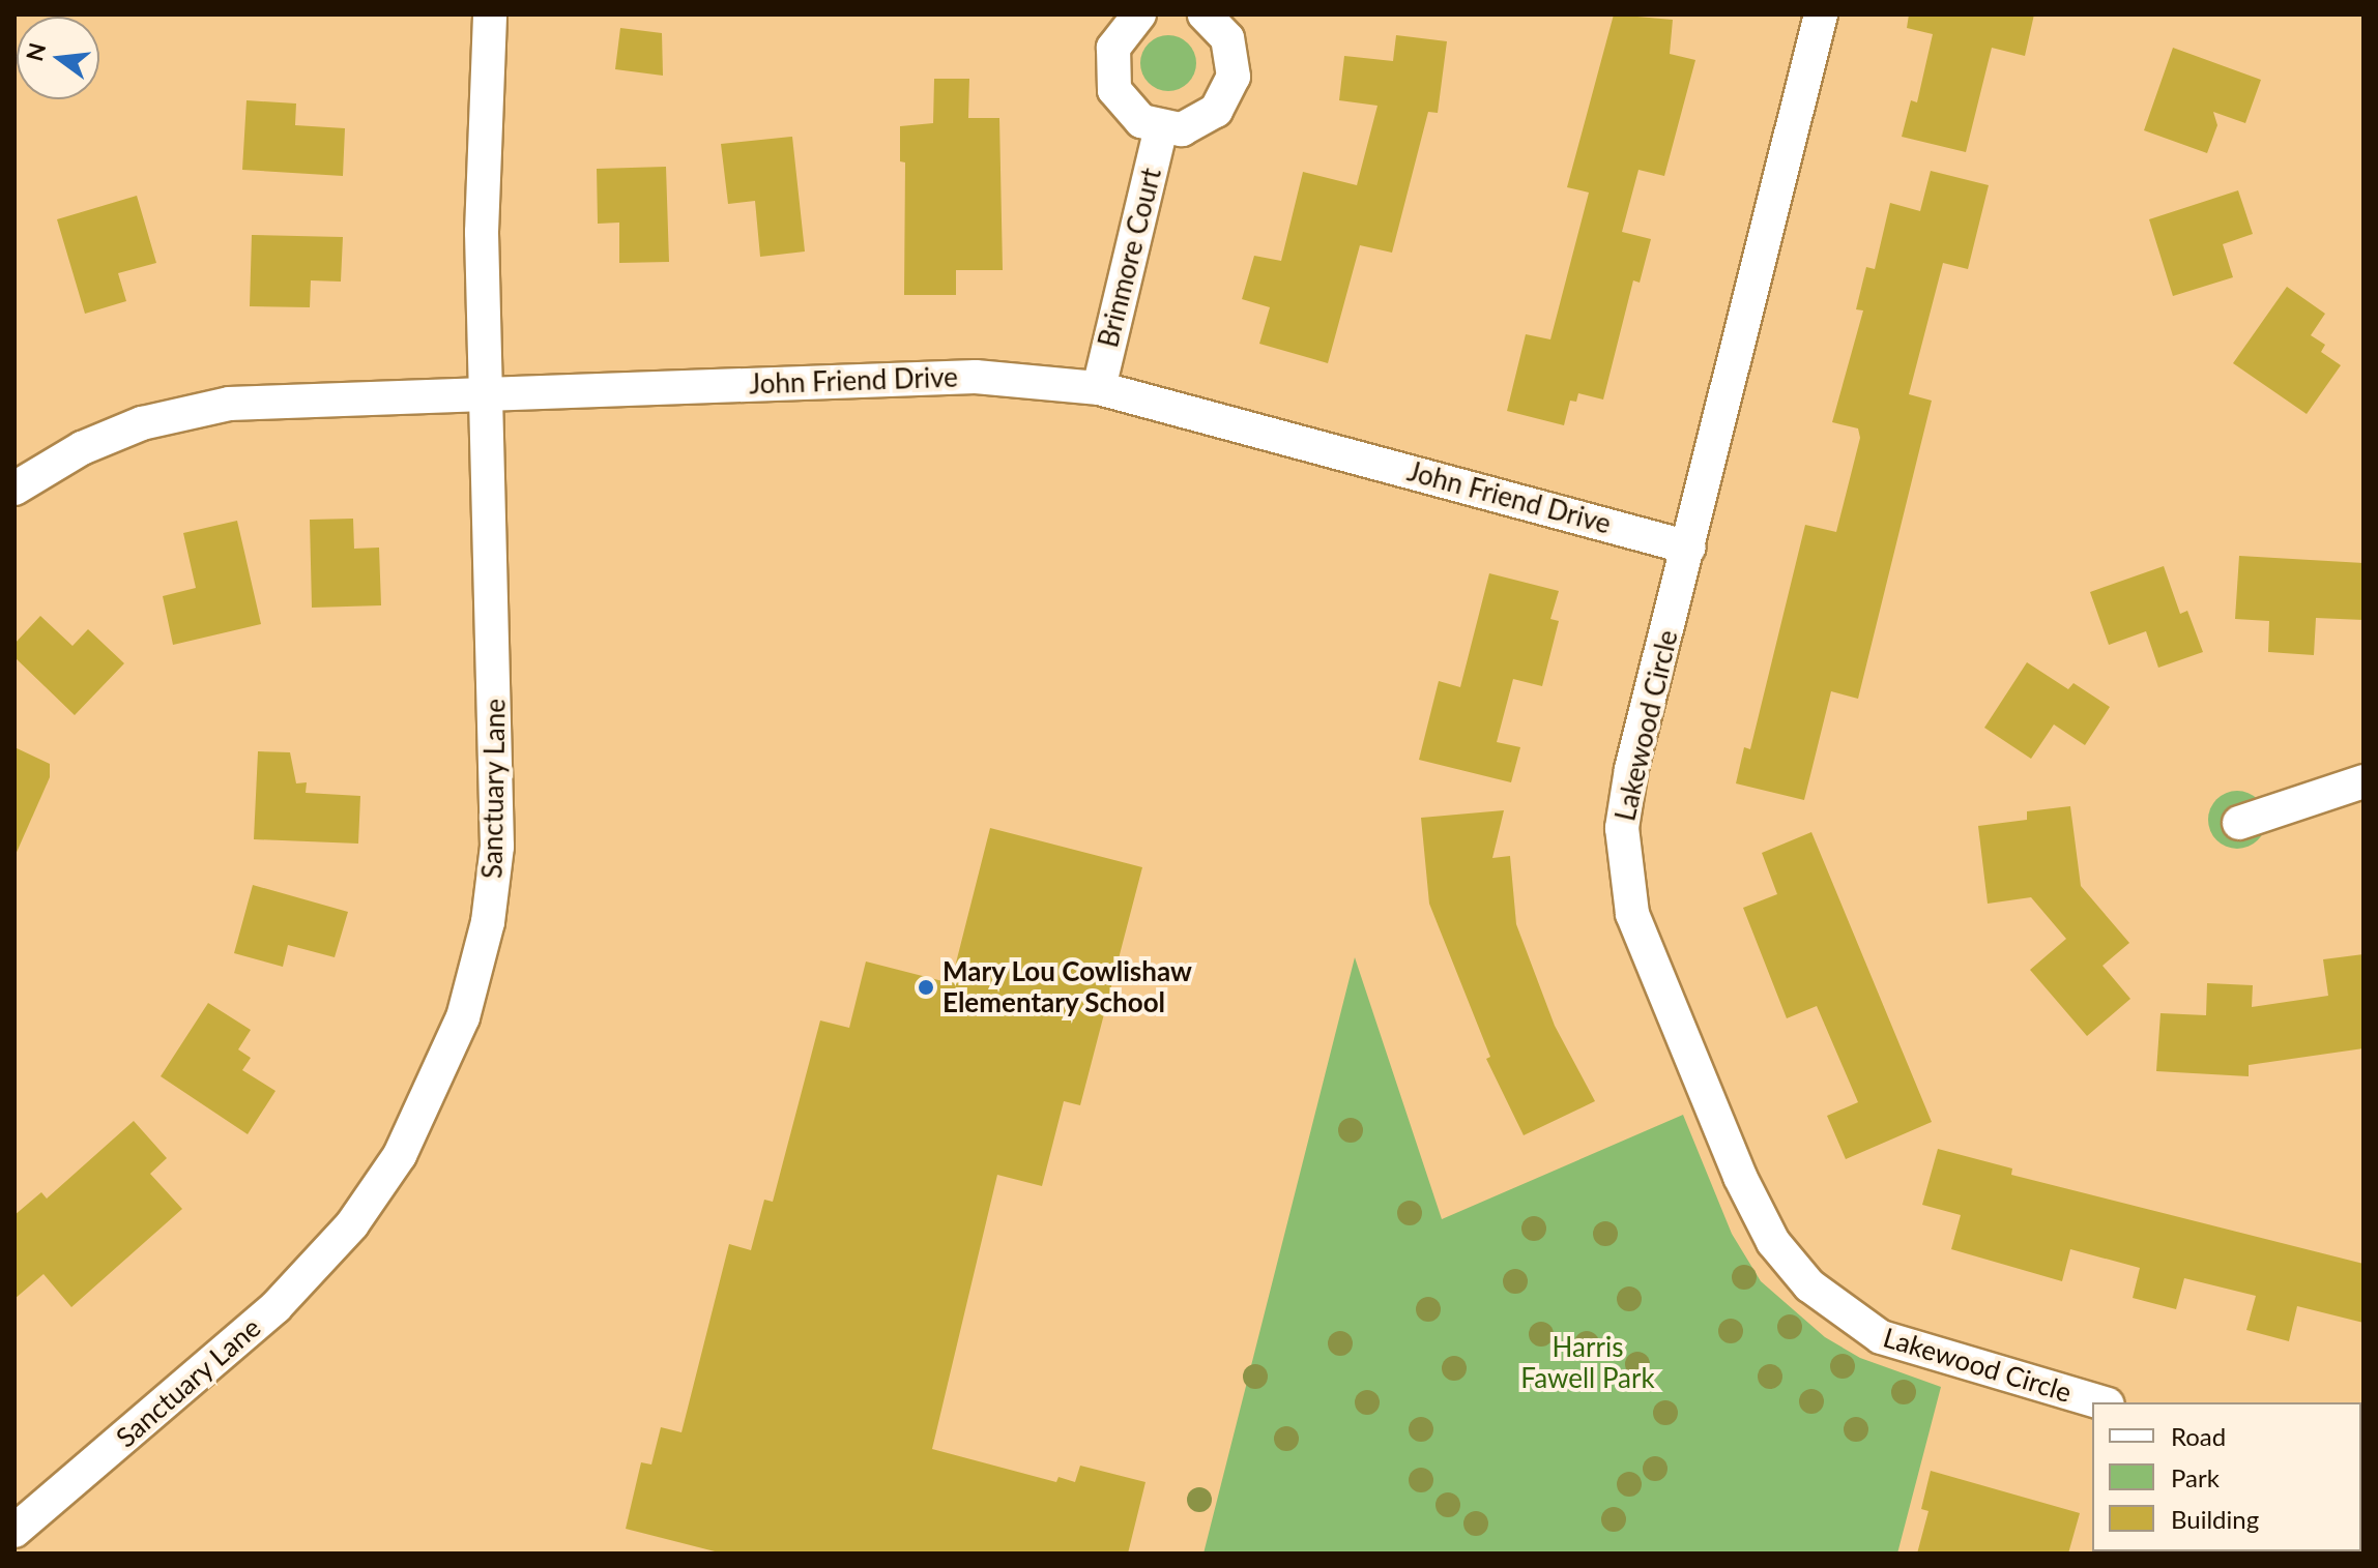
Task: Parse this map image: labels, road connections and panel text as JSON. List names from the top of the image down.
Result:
{
  "streets": {
    "street": [
      "Brinmore Court",
      "John Friend Drive",
      "Lakewood Circle",
      "Sanctuary Lane"
    ]
  },
  "crossings": [
    ["Brinmore Court", "John Friend Drive"],
    ["John Friend Drive", "Lakewood Circle"],
    ["John Friend Drive", "Sanctuary Lane"]
  ],
  "parks": ["Harris Fawell Park"],
  "places": ["Mary Lou Cowlishaw Elementary School"],
  "legend": ["Road", "Park", "Building"],
  "north": "left"
}
